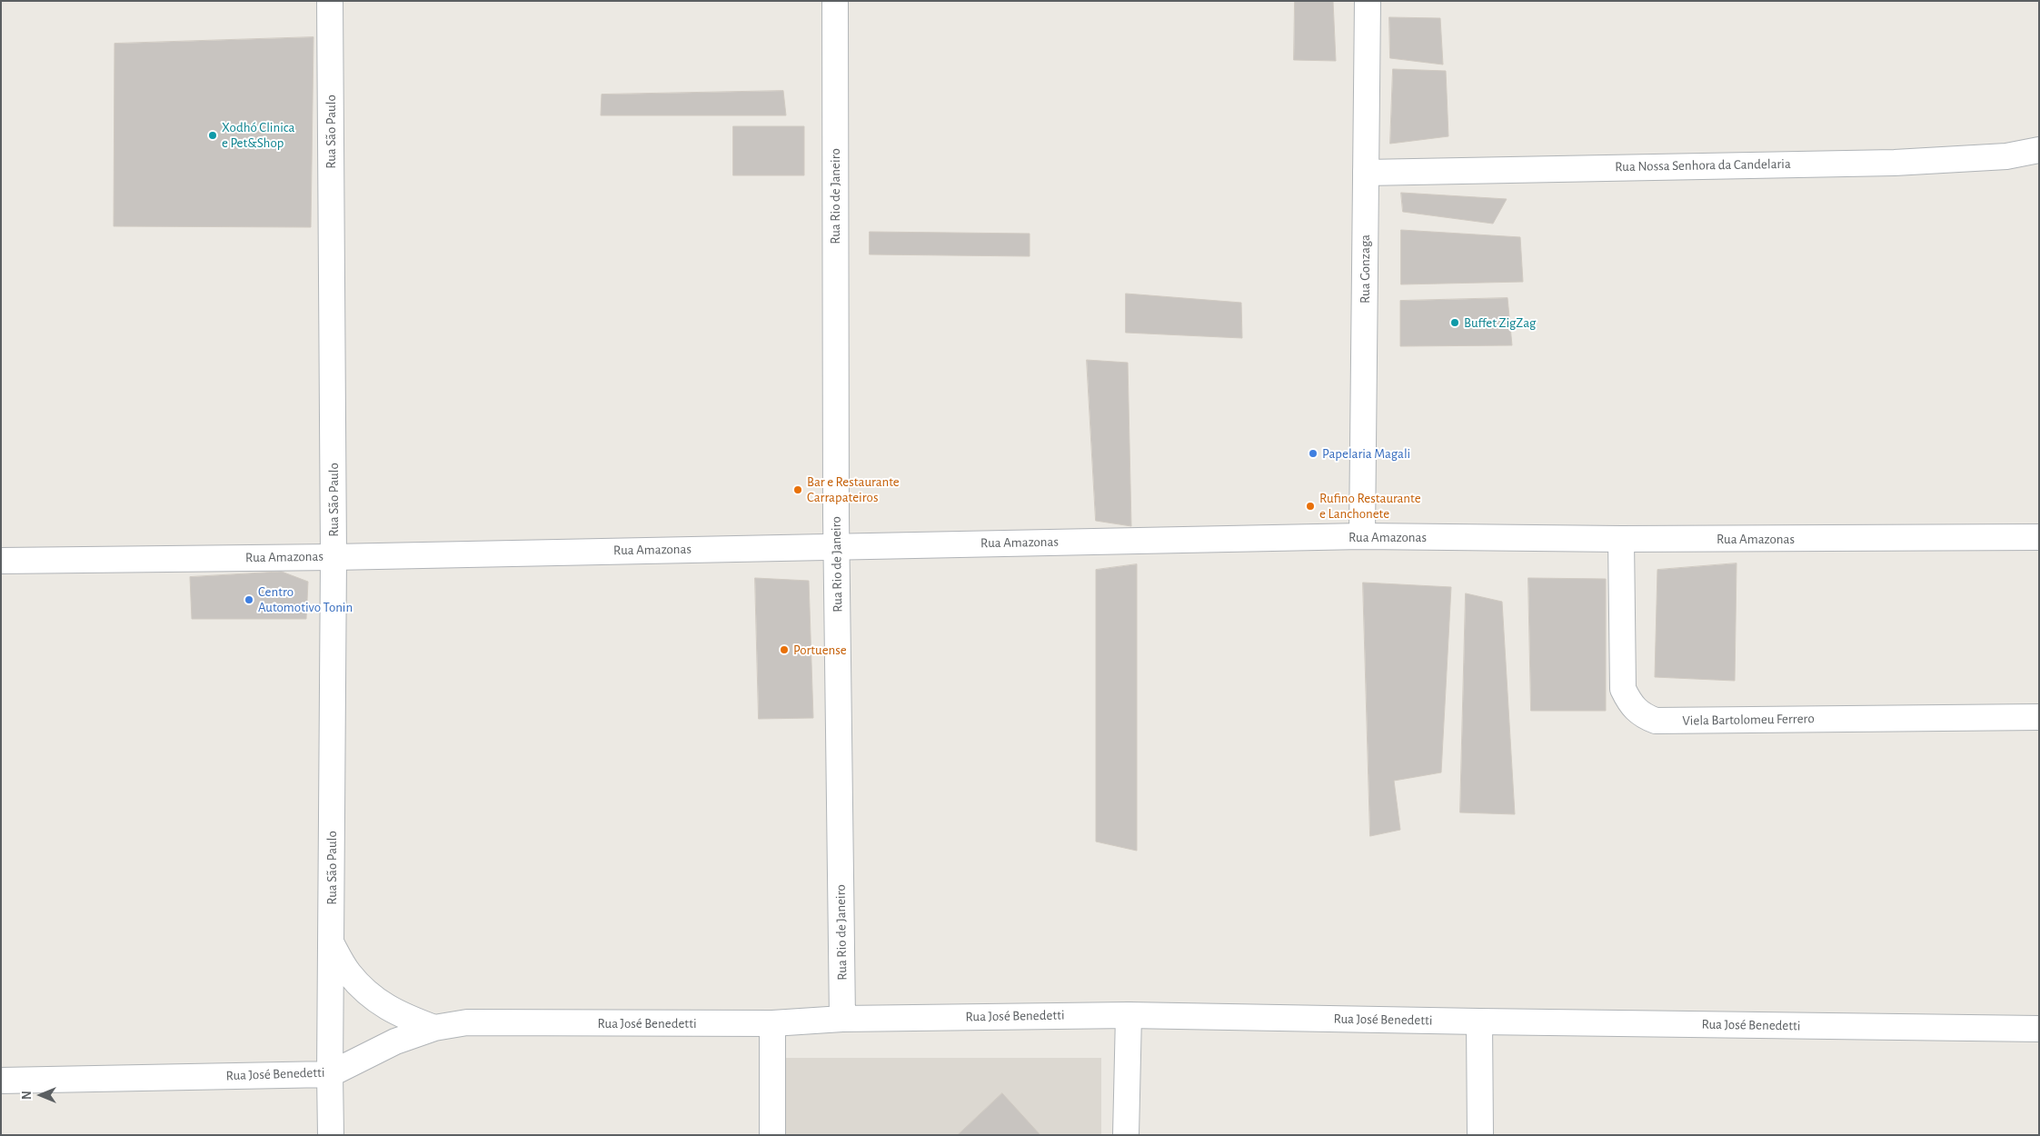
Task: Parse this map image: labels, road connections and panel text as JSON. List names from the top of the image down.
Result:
{
  "streets": {
    "street": [
      "Rua São Paulo",
      "Rua Nossa Senhora da Candelaria",
      "Rua Rio de Janeiro",
      "Rua Gonzaga",
      "Rua Amazonas",
      "Viela Bartolomeu Ferrero",
      "Rua José Benedetti"
    ]
  },
  "crossings": [
    ["Rua São Paulo", "Rua Amazonas"],
    ["Rua São Paulo", "Rua José Benedetti"],
    ["Rua Nossa Senhora da Candelaria", "Rua Gonzaga"],
    ["Rua Rio de Janeiro", "Rua Amazonas"],
    ["Rua Rio de Janeiro", "Rua José Benedetti"],
    ["Rua Gonzaga", "Rua Amazonas"],
    ["Rua Amazonas", "Viela Bartolomeu Ferrero"]
  ],
  "places": [
    "Xodhó Clinica e Pet&Shop",
    "Buffet ZigZag",
    "Papelaria Magali",
    "Bar e Restaurante Carrapateiros",
    "Rufino Restaurante e Lanchonete",
    "Centro Automotivo Tonin",
    "Portuense"
  ],
  "north": "left"
}
